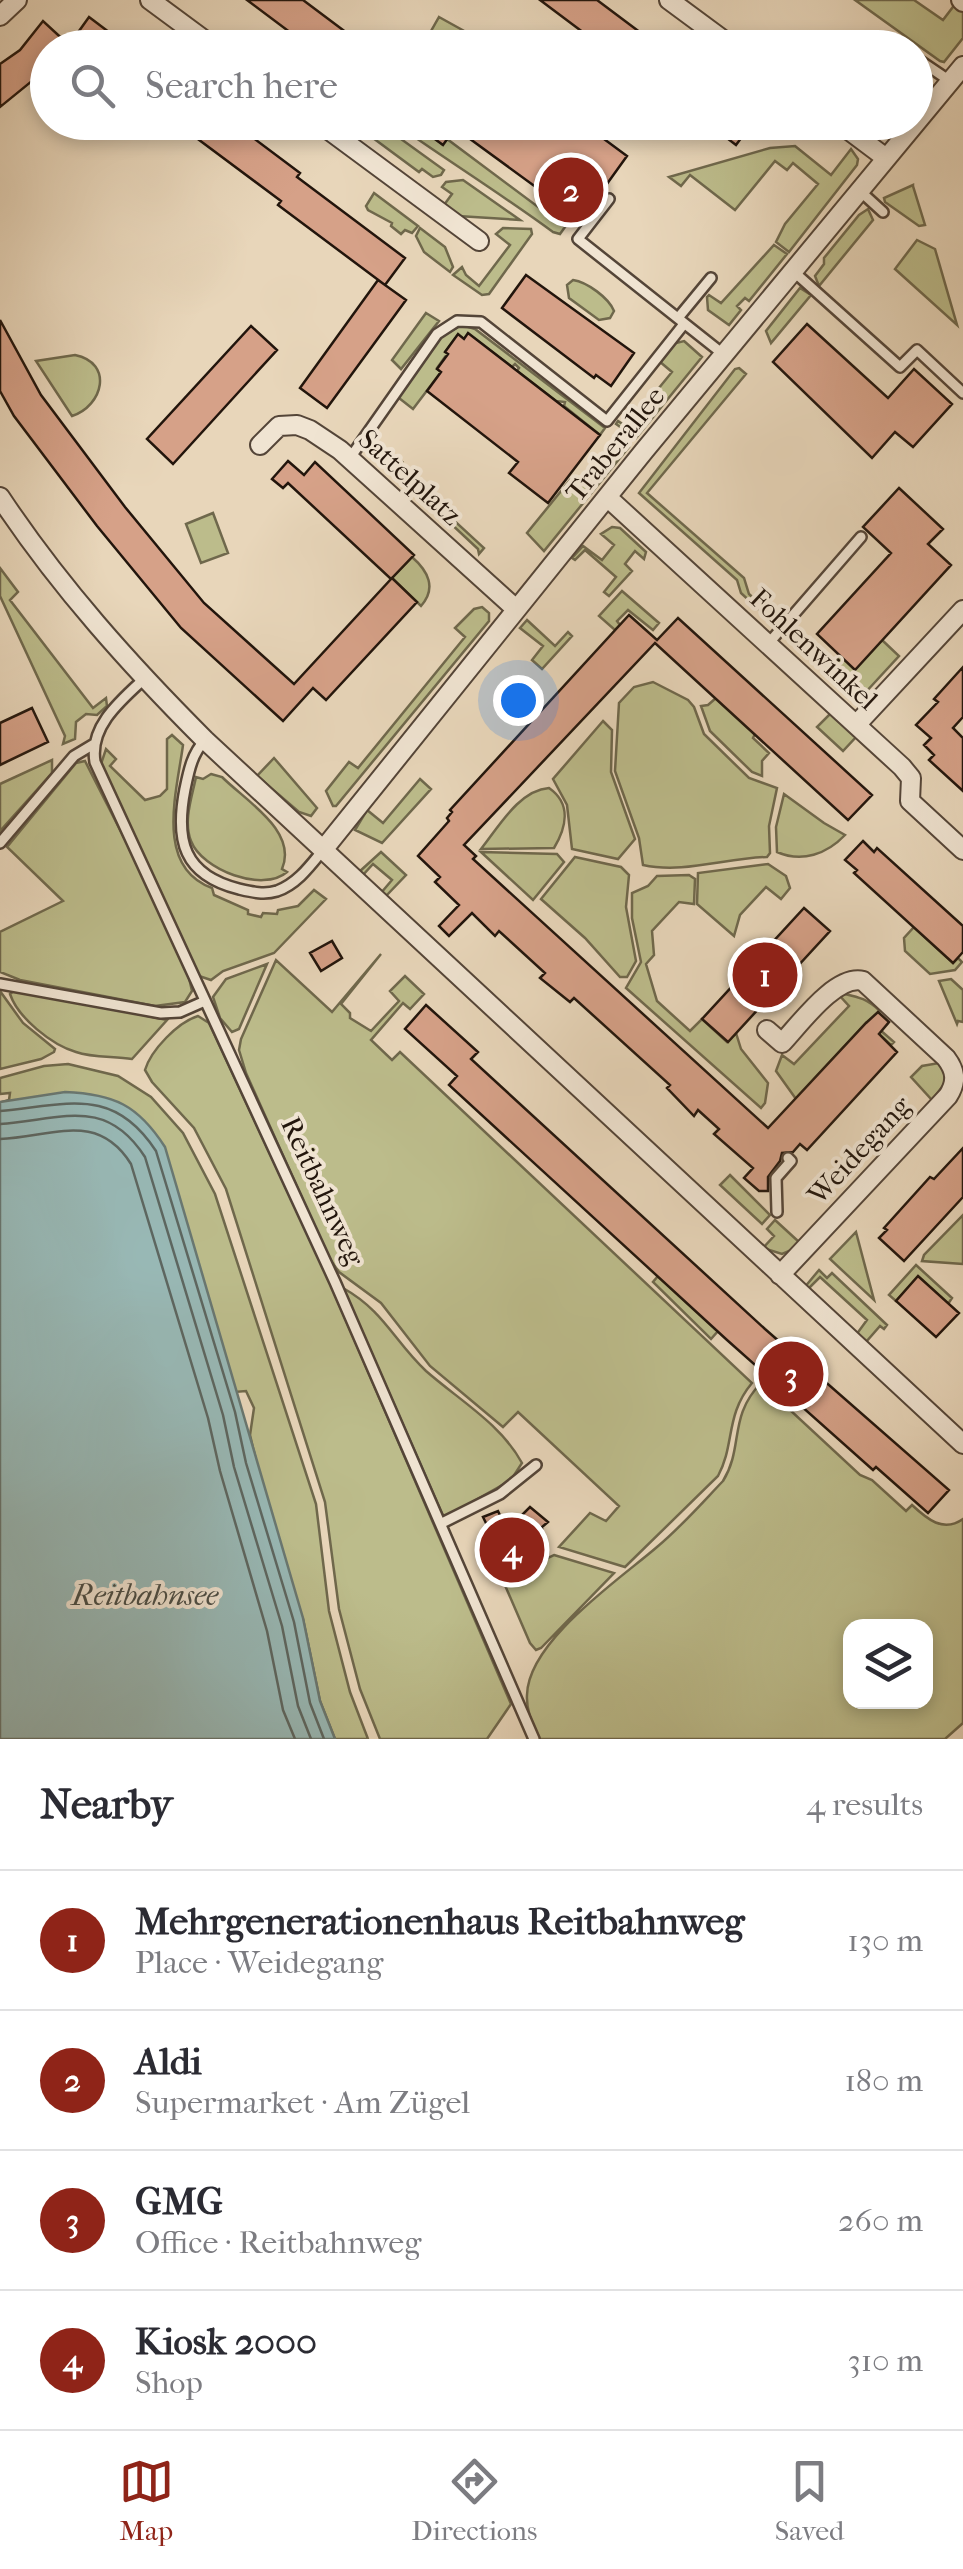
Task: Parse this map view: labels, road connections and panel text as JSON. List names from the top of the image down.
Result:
{
  "streets": {
    "street": [
      "Traberallee",
      "Sattelplatz",
      "Fohlenwinkel",
      "Weidegang"
    ],
    "lane": ["Reitbahnweg"]
  },
  "crossings": [
    ["Traberallee", "Sattelplatz"],
    ["Traberallee", "Fohlenwinkel"]
  ],
  "water": ["Reitbahnsee"],
  "page": {
    "search": "Search here",
    "pins": [
      "2",
      "1",
      "3",
      "4"
    ],
    "heading": ["Nearby", "4 results"],
    "list": [
      {
        "mark": "1",
        "name": "Mehrgenerationenhaus Reitbahnweg",
        "note": "Place · Weidegang",
        "value": "130 m"
      },
      {
        "mark": "2",
        "name": "Aldi",
        "note": "Supermarket · Am Zügel",
        "value": "180 m"
      },
      {
        "mark": "3",
        "name": "GMG",
        "note": "Office · Reitbahnweg",
        "value": "260 m"
      },
      {
        "mark": "4",
        "name": "Kiosk 2000",
        "note": "Shop",
        "value": "310 m"
      }
    ],
    "nav": ["Map", "Directions", "Saved"]
  }
}
